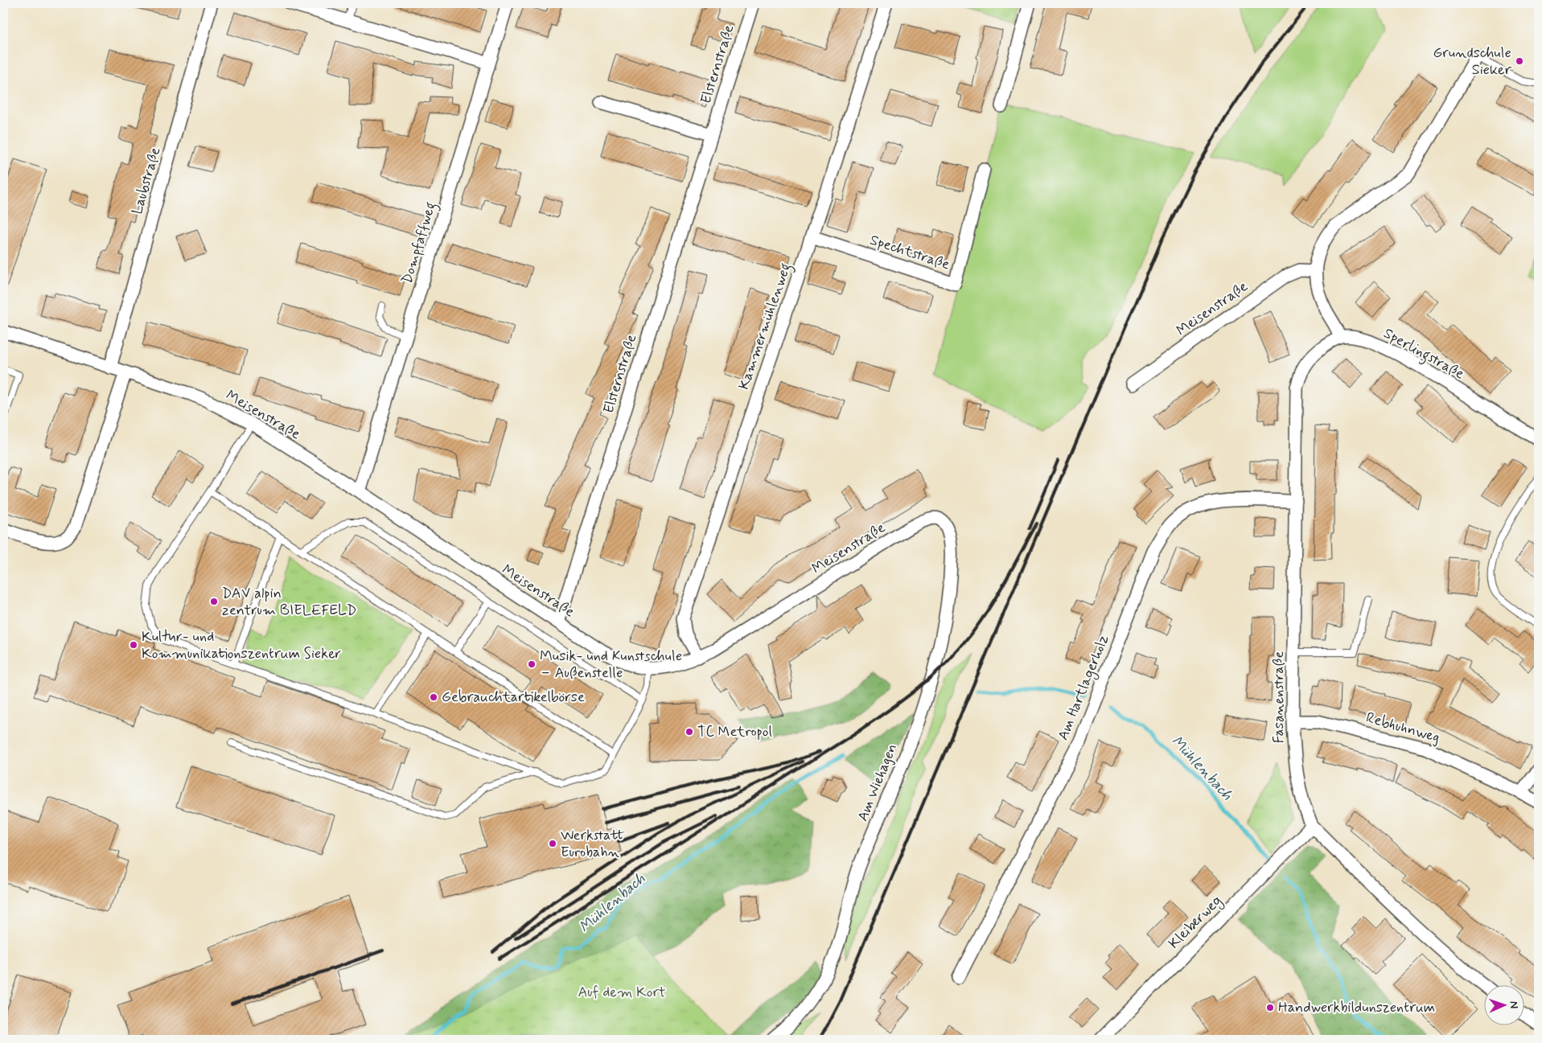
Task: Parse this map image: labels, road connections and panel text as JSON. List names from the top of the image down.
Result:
{
  "streets": {
    "street": [
      "Elsternstraße",
      "Laubstraße",
      "Dompfaffweg",
      "Spechtstraße",
      "Meisenstraße",
      "Kammermühlenweg",
      "Sperlingstraße",
      "Am Hartlagerholz",
      "Fasanenstraße",
      "Rebhuhnweg",
      "Am Wiehagen",
      "Kleiberweg"
    ]
  },
  "crossings": [
    ["Elsternstraße", "Meisenstraße"],
    ["Laubstraße", "Meisenstraße"],
    ["Dompfaffweg", "Meisenstraße"],
    ["Spechtstraße", "Kammermühlenweg"],
    ["Meisenstraße", "Kammermühlenweg"],
    ["Meisenstraße", "Am Wiehagen"],
    ["Sperlingstraße", "Fasanenstraße"],
    ["Am Hartlagerholz", "Fasanenstraße"],
    ["Fasanenstraße", "Rebhuhnweg"],
    ["Fasanenstraße", "Kleiberweg"]
  ],
  "water": ["Mühlenbach"],
  "parks": ["Auf dem Kort"],
  "places": [
    "Grundschule Sieker",
    "DAV alpin zentrum BIELEFELD",
    "Kultur- und Kommunikationszentrum Sieker",
    "Musik- und Kunstschule – Außenstelle",
    "Gebrauchtartikelbörse",
    "TC Metropol",
    "Werkstatt Eurobahn",
    "Handwerkbildunszentrum"
  ],
  "north": "right"
}
